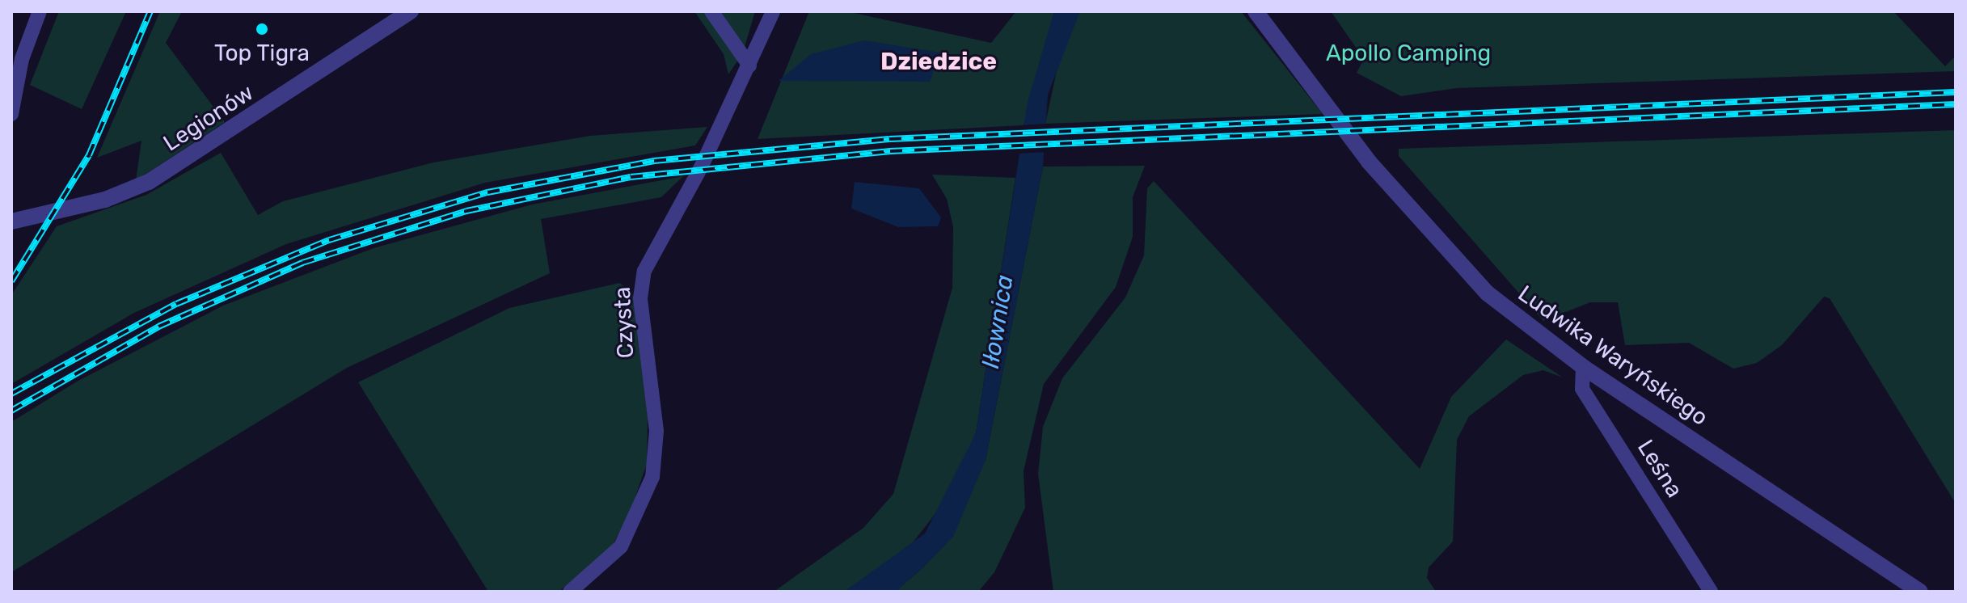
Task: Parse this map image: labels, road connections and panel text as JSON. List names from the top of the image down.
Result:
{
  "streets": {
    "street": [
      "Legionów",
      "Czysta",
      "Ludwika Waryńskiego",
      "Leśna"
    ]
  },
  "crossings": [
    ["Ludwika Waryńskiego", "Leśna"]
  ],
  "districts": ["Dziedzice"],
  "water": ["Iłownica"],
  "parks": ["Apollo Camping"],
  "places": ["Top Tigra"]
}
